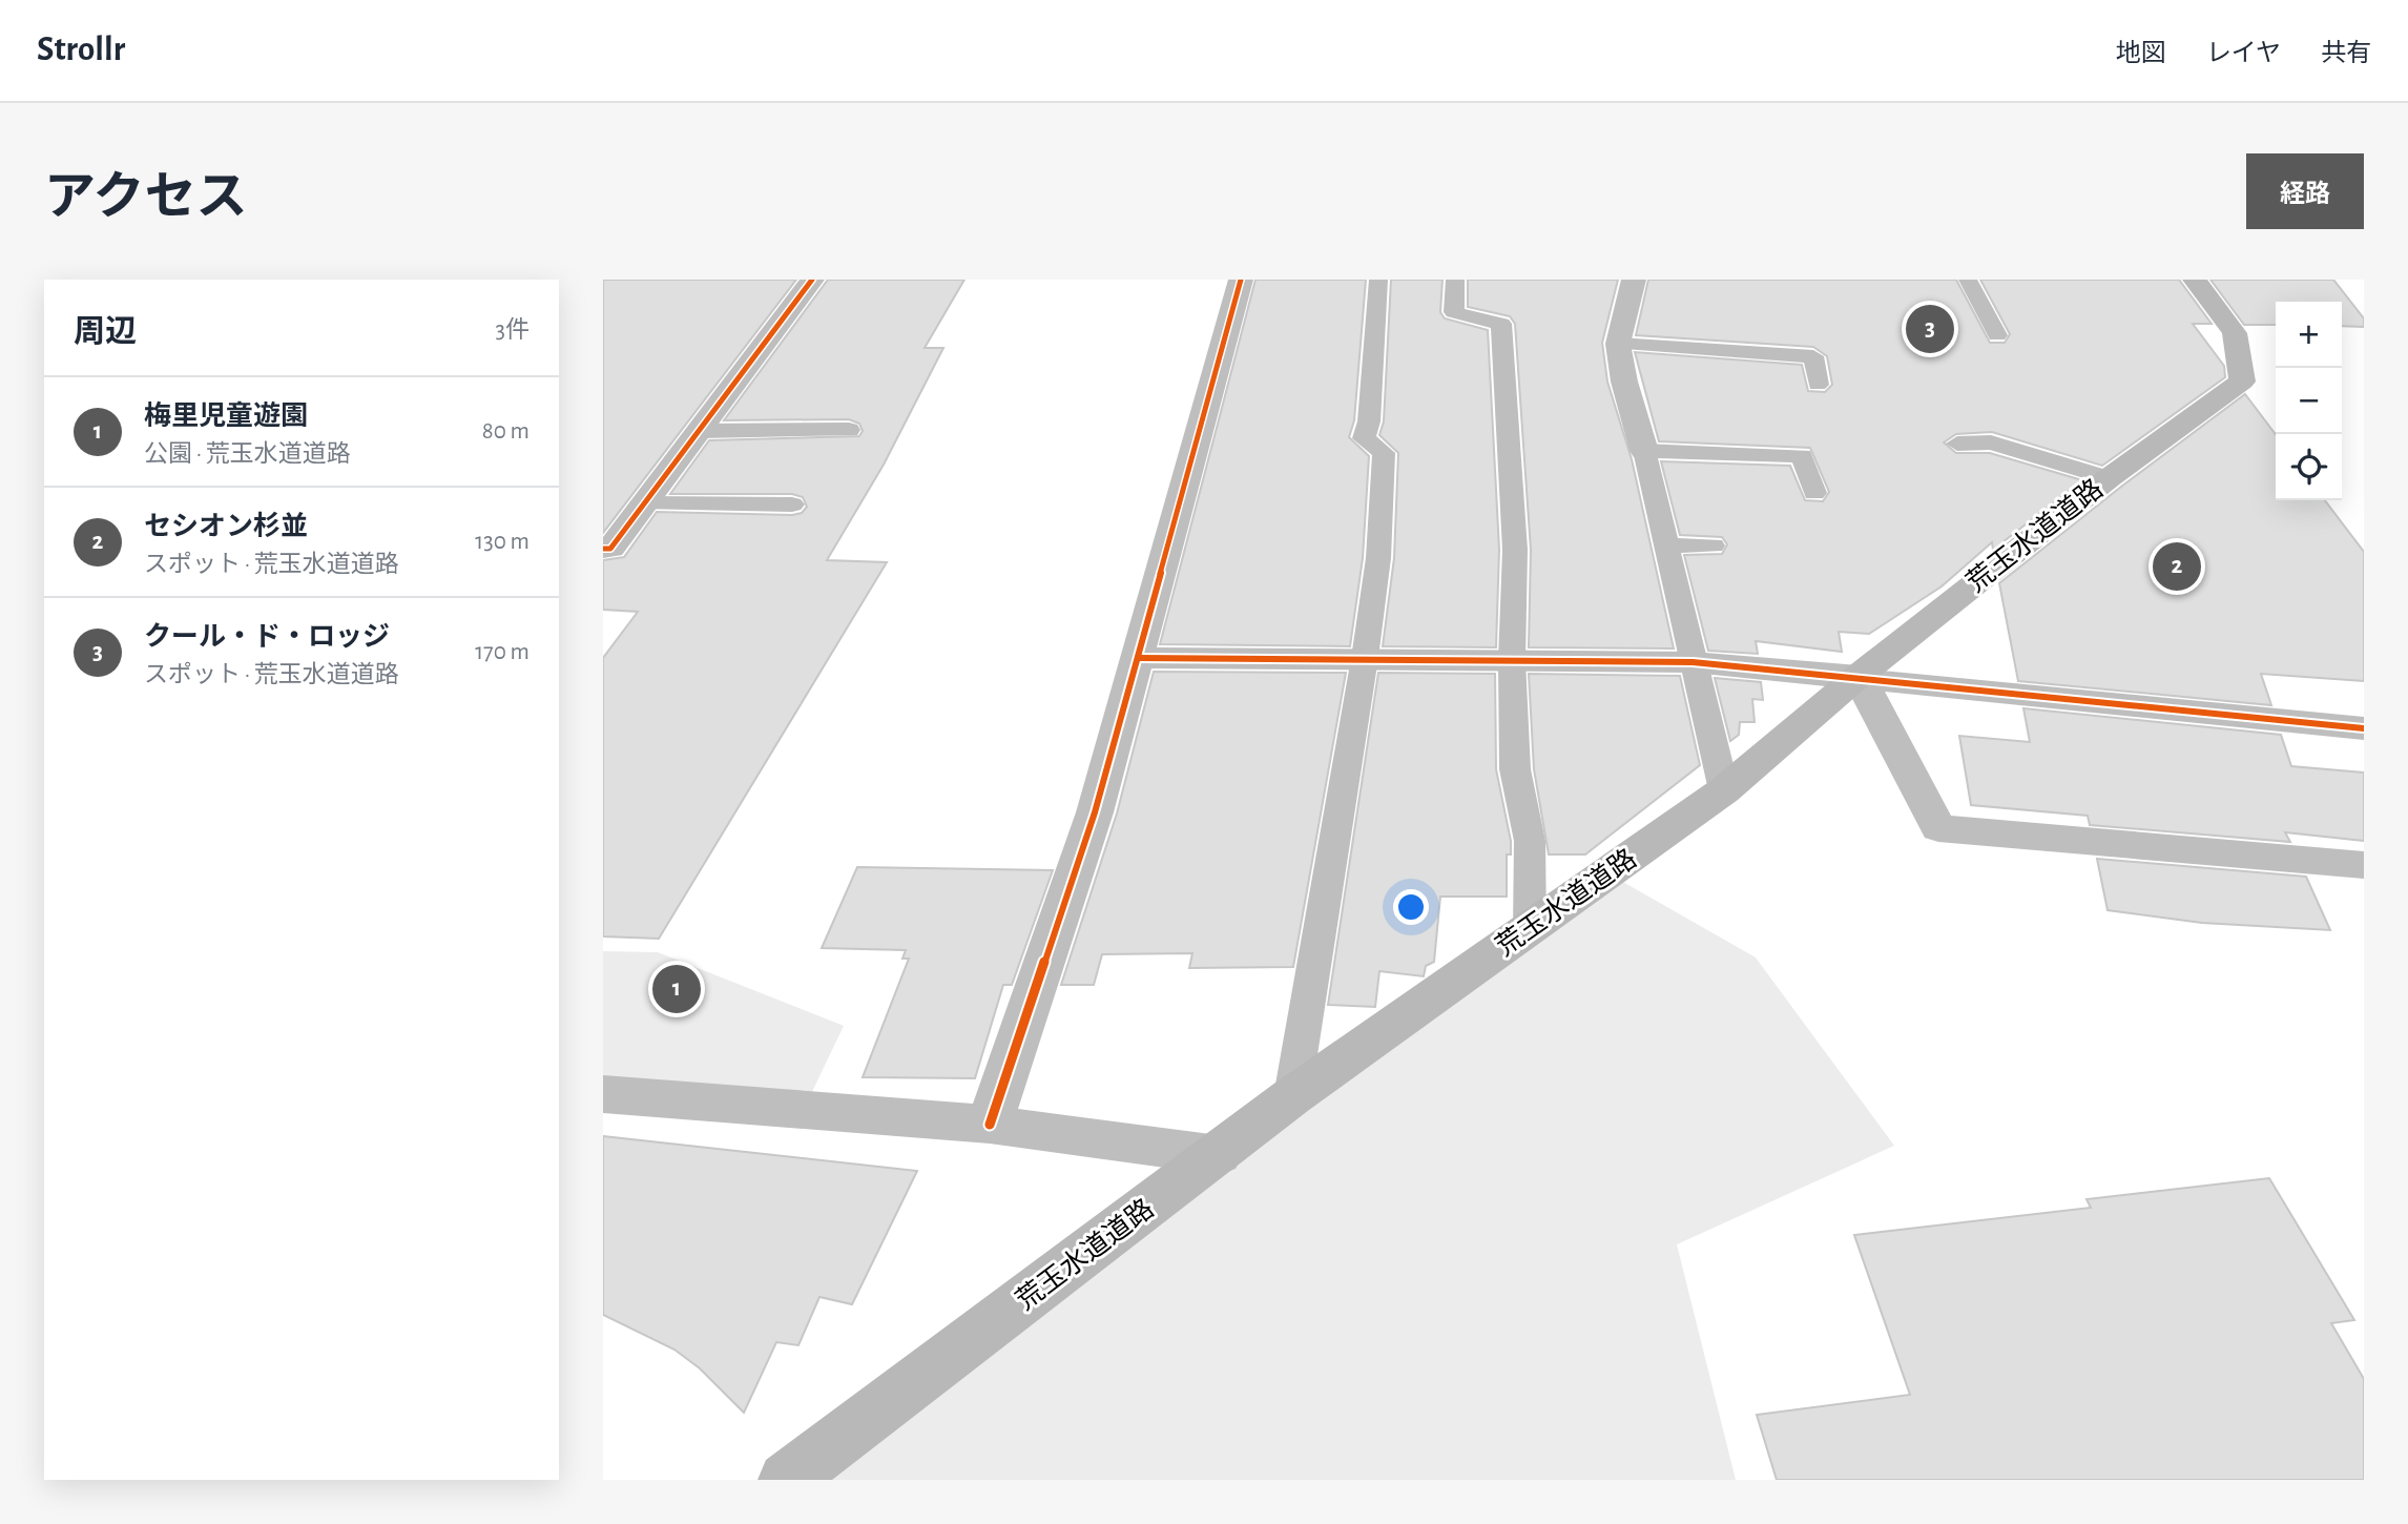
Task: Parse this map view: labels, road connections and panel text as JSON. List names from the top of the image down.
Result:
{
  "streets": {
    "main road": ["荒玉水道道路"]
  },
  "page": {
    "header": "Strollr",
    "nav": ["地図", "レイヤ", "共有"],
    "title": "アクセス",
    "buttons": "経路",
    "heading": ["周辺", "3件"],
    "pins": ["3", "2", "1"],
    "map_buttons": ["+", "−"],
    "list": [
      {
        "mark": "1",
        "name": "梅里児童遊園",
        "note": "公園 · 荒玉水道道路",
        "value": "80 m"
      },
      {
        "mark": "2",
        "name": "セシオン杉並",
        "note": "スポット · 荒玉水道道路",
        "value": "130 m"
      },
      {
        "mark": "3",
        "name": "クール・ド・ロッジ",
        "note": "スポット · 荒玉水道道路",
        "value": "170 m"
      }
    ]
  }
}
